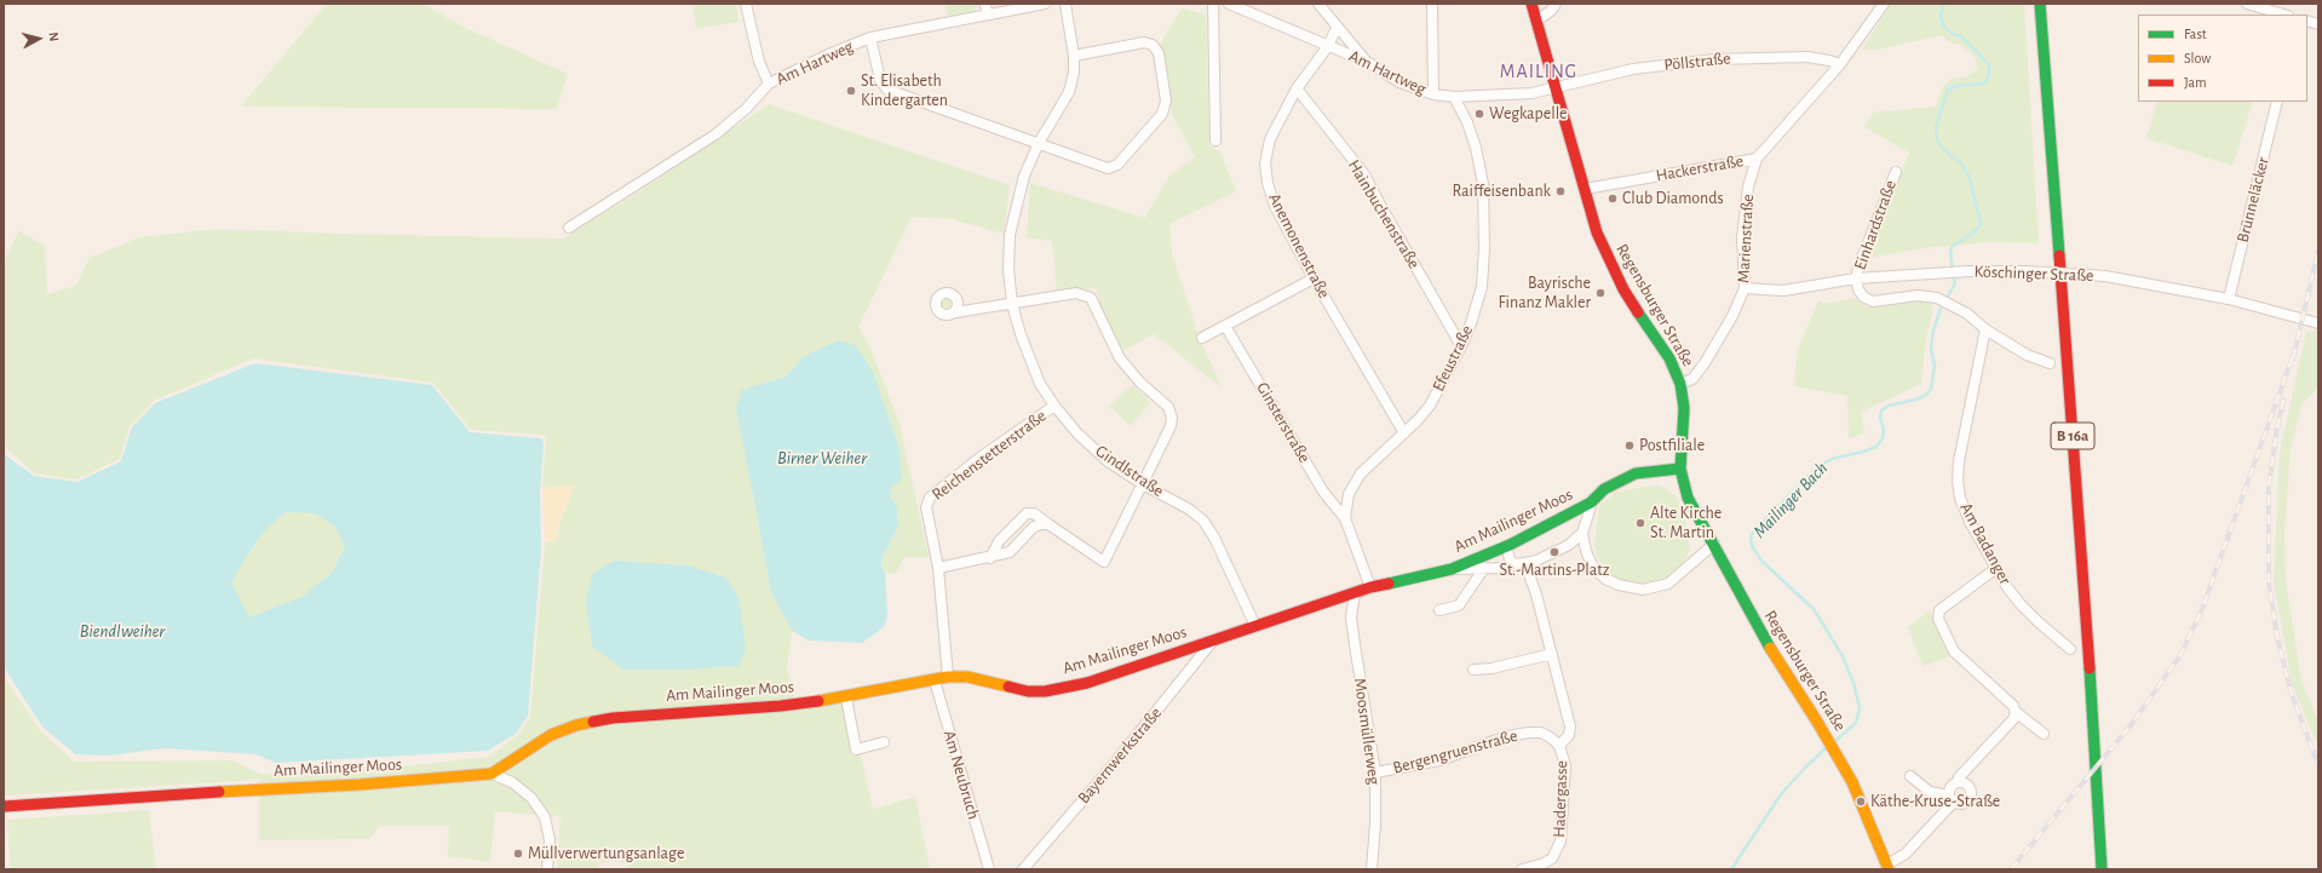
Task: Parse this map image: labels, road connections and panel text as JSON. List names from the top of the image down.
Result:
{
  "streets": {
    "street": [
      "Pöllstraße",
      "Am Hartweg",
      "Hackerstraße",
      "Brünneläcker",
      "Hainbuchenstraße",
      "Einhardstraße",
      "Marienstraße",
      "Anemonenstraße",
      "Köschinger Straße",
      "Regensburger Straße",
      "Efeustraße",
      "Ginsterstraße",
      "B 16a",
      "Reichenstetterstraße",
      "Gindlstraße",
      "Am Mailinger Moos",
      "Am Badanger",
      "Moosmüllerweg",
      "Bergengruenstraße",
      "Bayernwerkstraße",
      "Am Neubruch",
      "Hadergasse"
    ]
  },
  "crossings": [
    ["Pöllstraße", "Am Hartweg"],
    ["Pöllstraße", "Marienstraße"],
    ["Pöllstraße", "Regensburger Straße"],
    ["Am Hartweg", "Anemonenstraße"],
    ["Am Hartweg", "Regensburger Straße"],
    ["Am Hartweg", "Efeustraße"],
    ["Hackerstraße", "Marienstraße"],
    ["Hackerstraße", "Regensburger Straße"],
    ["Brünneläcker", "Köschinger Straße"],
    ["Hainbuchenstraße", "Anemonenstraße"],
    ["Hainbuchenstraße", "Efeustraße"],
    ["Einhardstraße", "Köschinger Straße"],
    ["Marienstraße", "Köschinger Straße"],
    ["Marienstraße", "Regensburger Straße"],
    ["Anemonenstraße", "Efeustraße"],
    ["Regensburger Straße", "Am Mailinger Moos"],
    ["Efeustraße", "Ginsterstraße"],
    ["Efeustraße", "Am Mailinger Moos"],
    ["Reichenstetterstraße", "Gindlstraße"],
    ["Reichenstetterstraße", "Am Mailinger Moos"],
    ["Gindlstraße", "Am Mailinger Moos"],
    ["Am Mailinger Moos", "Moosmüllerweg"],
    ["Am Mailinger Moos", "Bayernwerkstraße"],
    ["Am Mailinger Moos", "Am Neubruch"],
    ["Am Mailinger Moos", "Hadergasse"],
    ["Moosmüllerweg", "Bergengruenstraße"],
    ["Bergengruenstraße", "Hadergasse"]
  ],
  "districts": ["MAILING"],
  "water": ["Birner Weiher", "Mailinger Bach", "Biendlweiher"],
  "places": [
    "St. Elisabeth Kindergarten",
    "Wegkapelle",
    "Raiffeisenbank",
    "Club Diamonds",
    "Bayrische Finanz Makler",
    "Postfiliale",
    "Alte Kirche St. Martin",
    "St.-Martins-Platz",
    "Käthe-Kruse-Straße",
    "Müllverwertungsanlage"
  ],
  "legend": ["Fast", "Slow", "Jam"],
  "north": "right"
}
